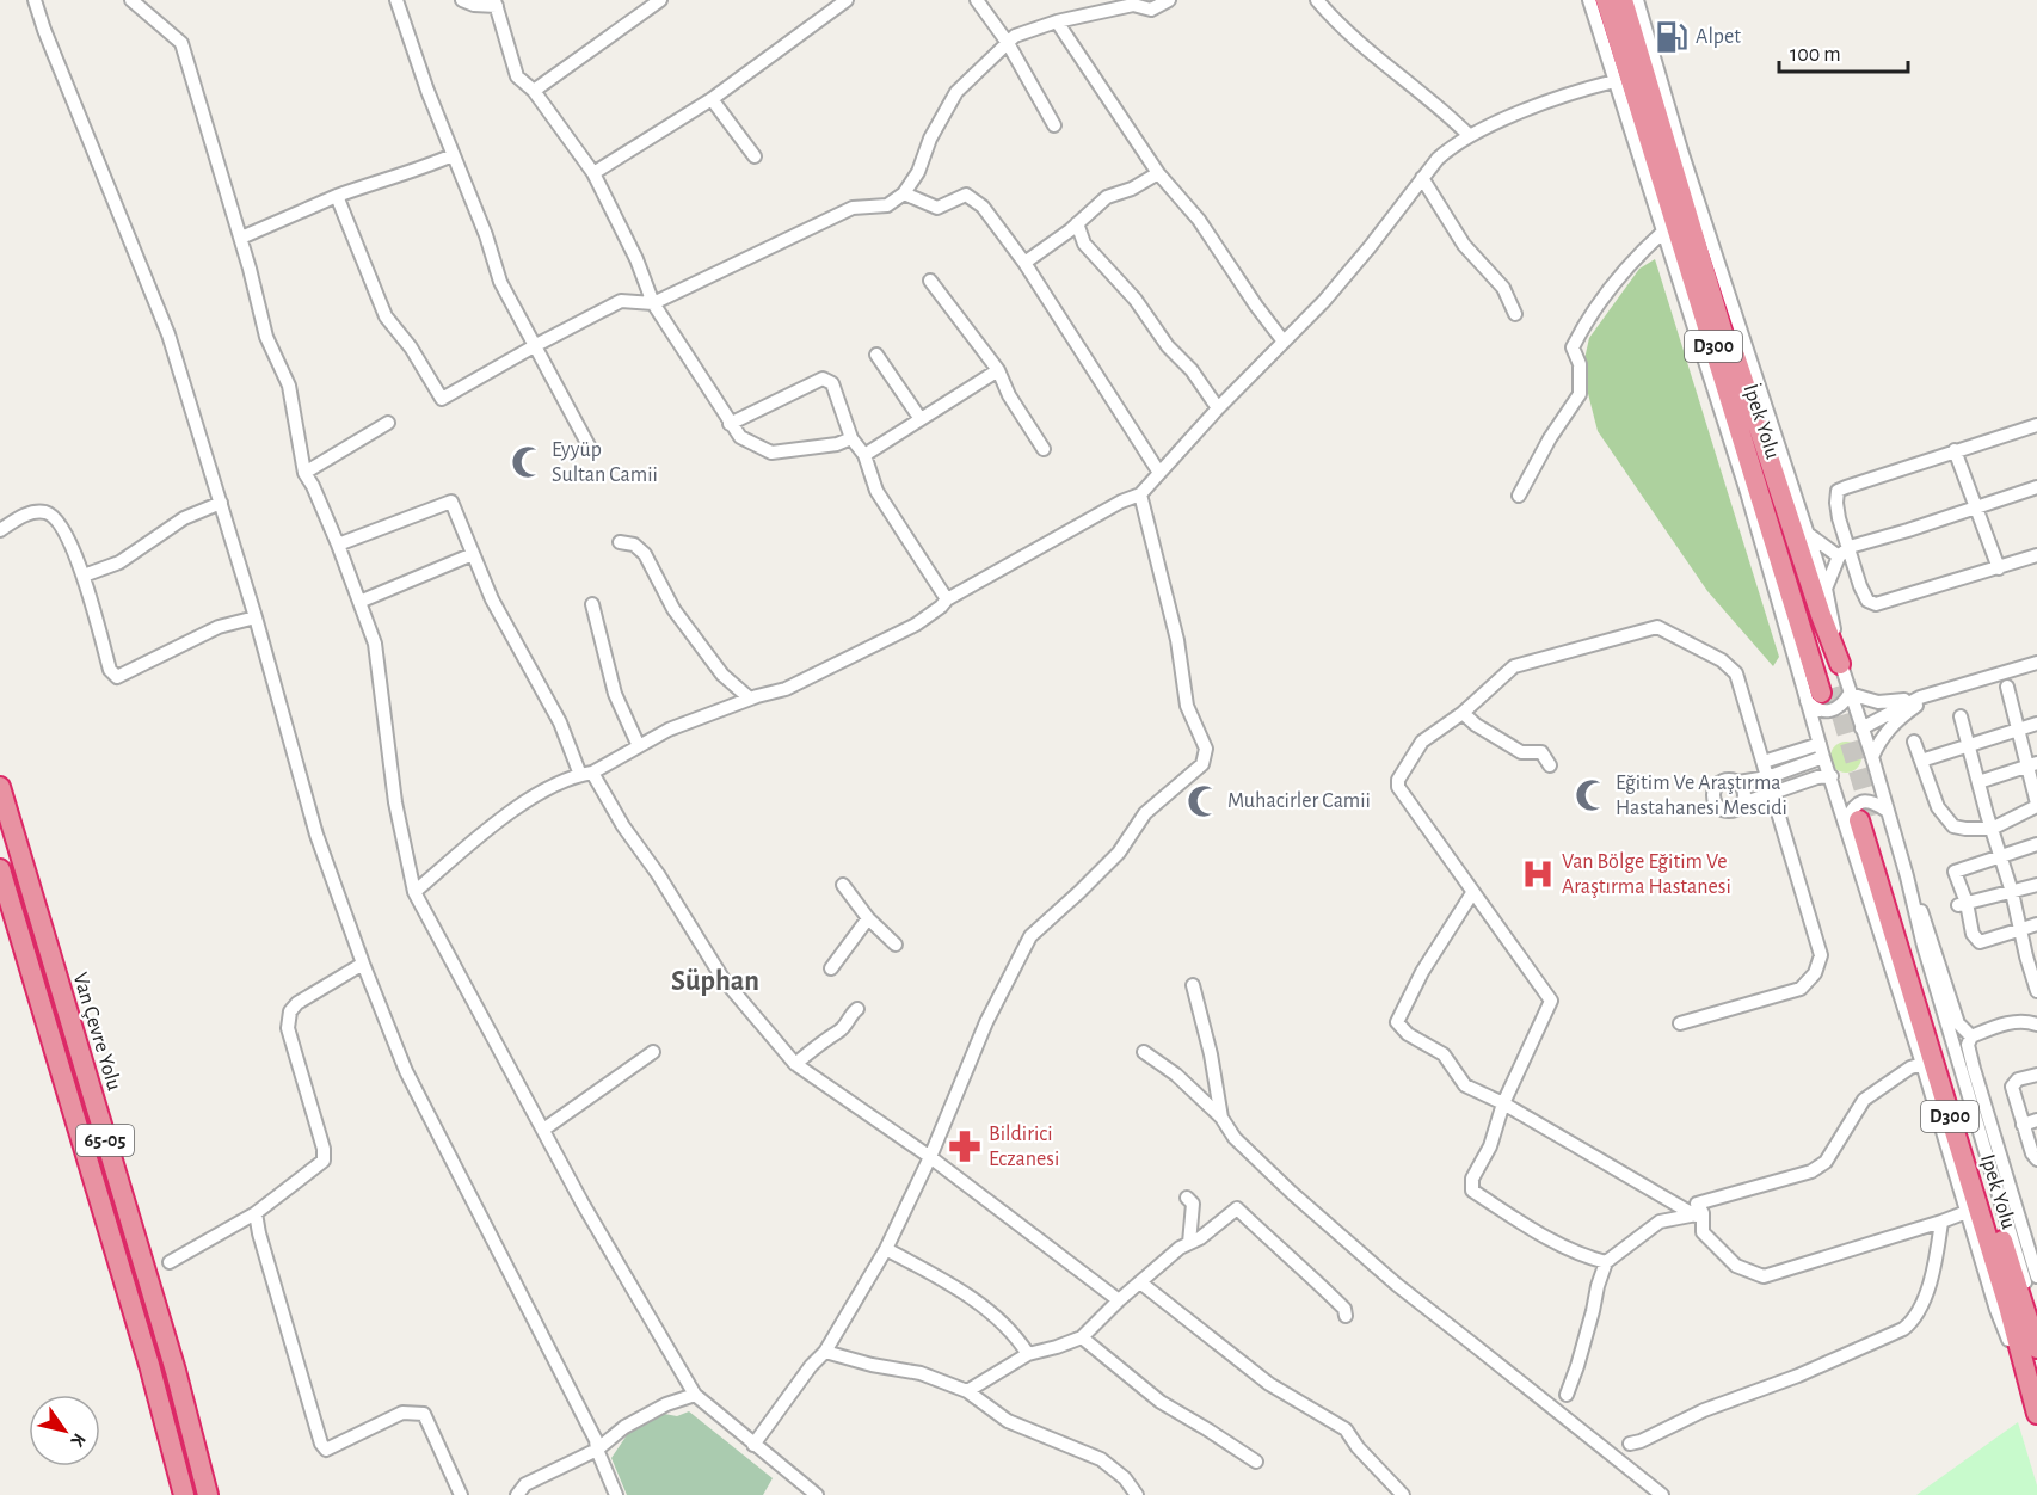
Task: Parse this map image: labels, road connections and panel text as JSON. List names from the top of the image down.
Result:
{
  "streets": {
    "highway": [
      "D300",
      "İpek Yolu",
      "Van Çevre Yolu",
      "65-05",
      "Ipek Yolu"
    ]
  },
  "districts": ["Süphan"],
  "places": {
    "fuel station": ["Alpet"],
    "mosque": ["Eyyüp Sultan Camii", "Eğitim Ve Araştırma Hastahanesi Mescidi", "Muhacirler Camii"],
    "hospital": ["Van Bölge Eğitim Ve Araştırma Hastanesi"],
    "pharmacy": ["Bildirici Eczanesi"]
  },
  "scale_bar": "100 m",
  "north": "bottom right"
}
